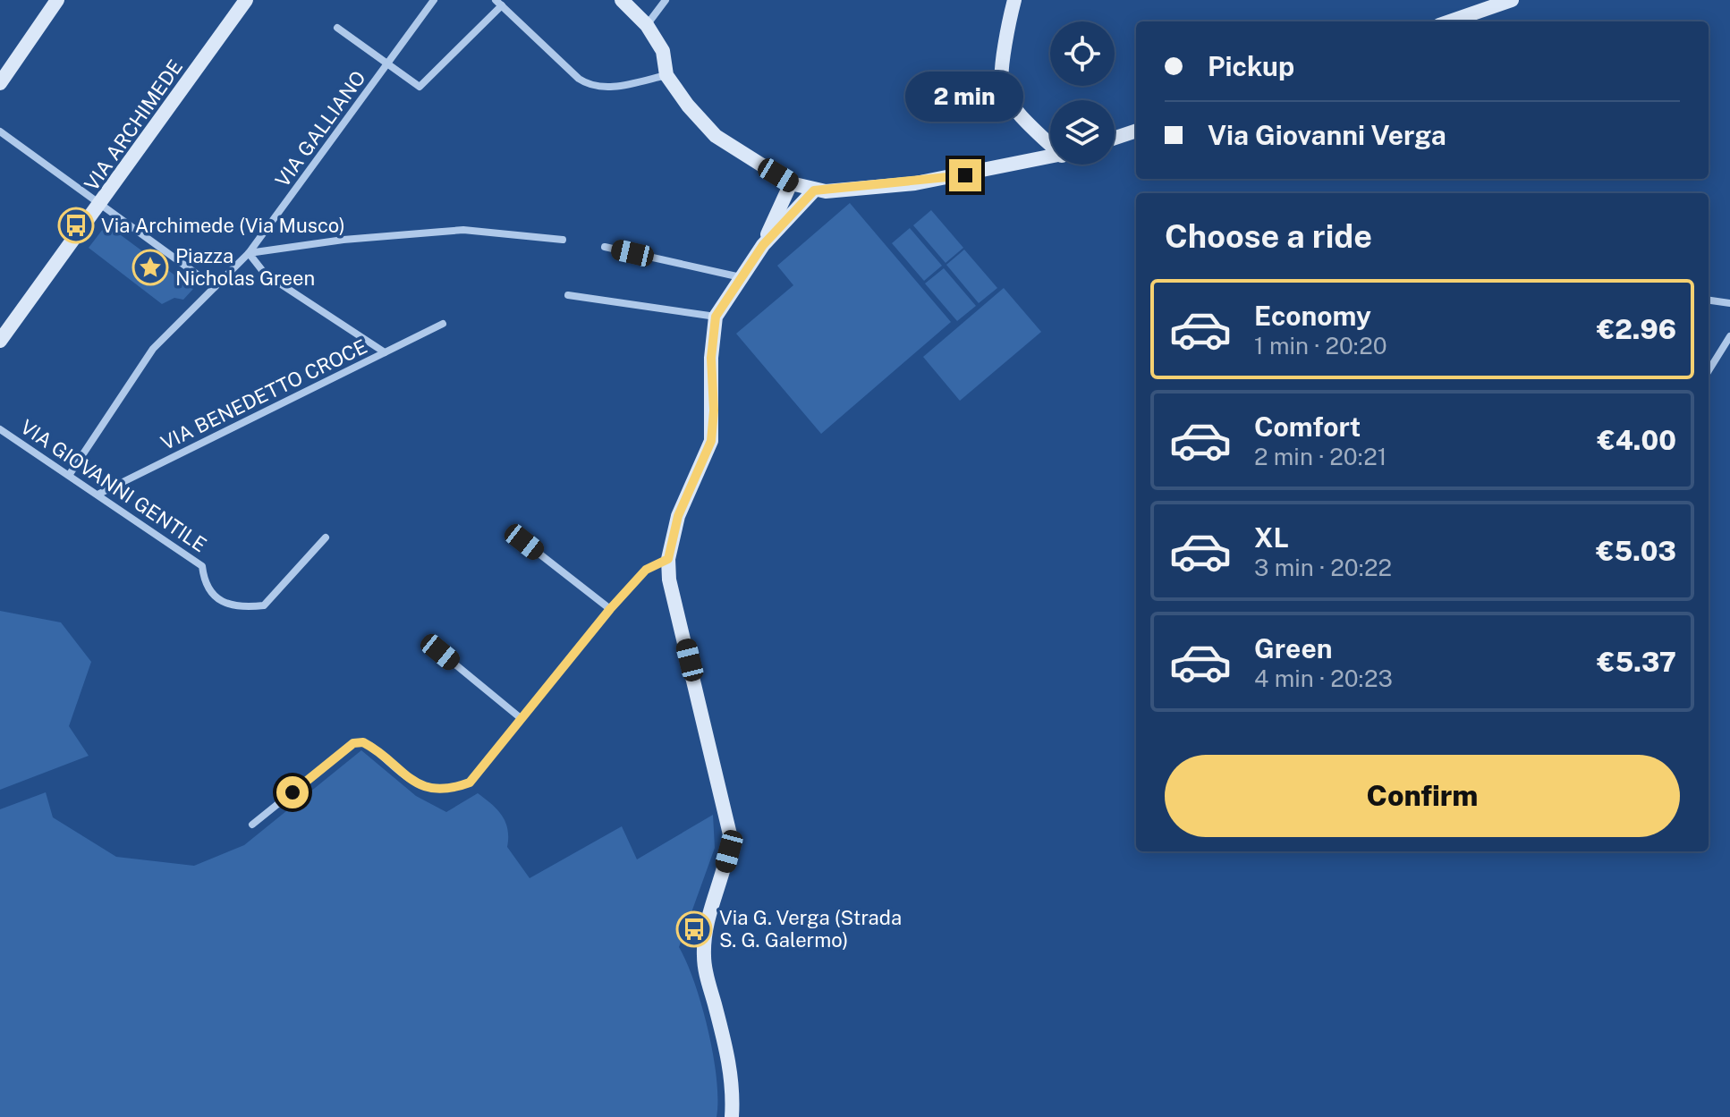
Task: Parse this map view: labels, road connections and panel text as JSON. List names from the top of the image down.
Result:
{
  "streets": {
    "street": [
      "VIA ARCHIMEDE",
      "VIA GALLIANO",
      "VIA BENEDETTO CROCE",
      "VIA GIOVANNI GENTILE"
    ]
  },
  "crossings": [
    ["VIA GALLIANO", "VIA GIOVANNI GENTILE"],
    ["VIA BENEDETTO CROCE", "VIA GIOVANNI GENTILE"]
  ],
  "places": {
    "bus stop": ["Via Archimede (Via Musco)", "Via G. Verga (Strada S. G. Galermo)"],
    "place": ["Piazza Nicholas Green"]
  },
  "page": {
    "banner": ["Pickup", "Via Giovanni Verga"],
    "bubble": "2 min",
    "heading": "Choose a ride",
    "list": [
      {
        "name": "Economy",
        "note": "1 min · 20:20",
        "value": "€2.96"
      },
      {
        "name": "Comfort",
        "note": "2 min · 20:21",
        "value": "€4.00"
      },
      {
        "name": "XL",
        "note": "3 min · 20:22",
        "value": "€5.03"
      },
      {
        "name": "Green",
        "note": "4 min · 20:23",
        "value": "€5.37"
      }
    ],
    "buttons": "Confirm"
  }
}
